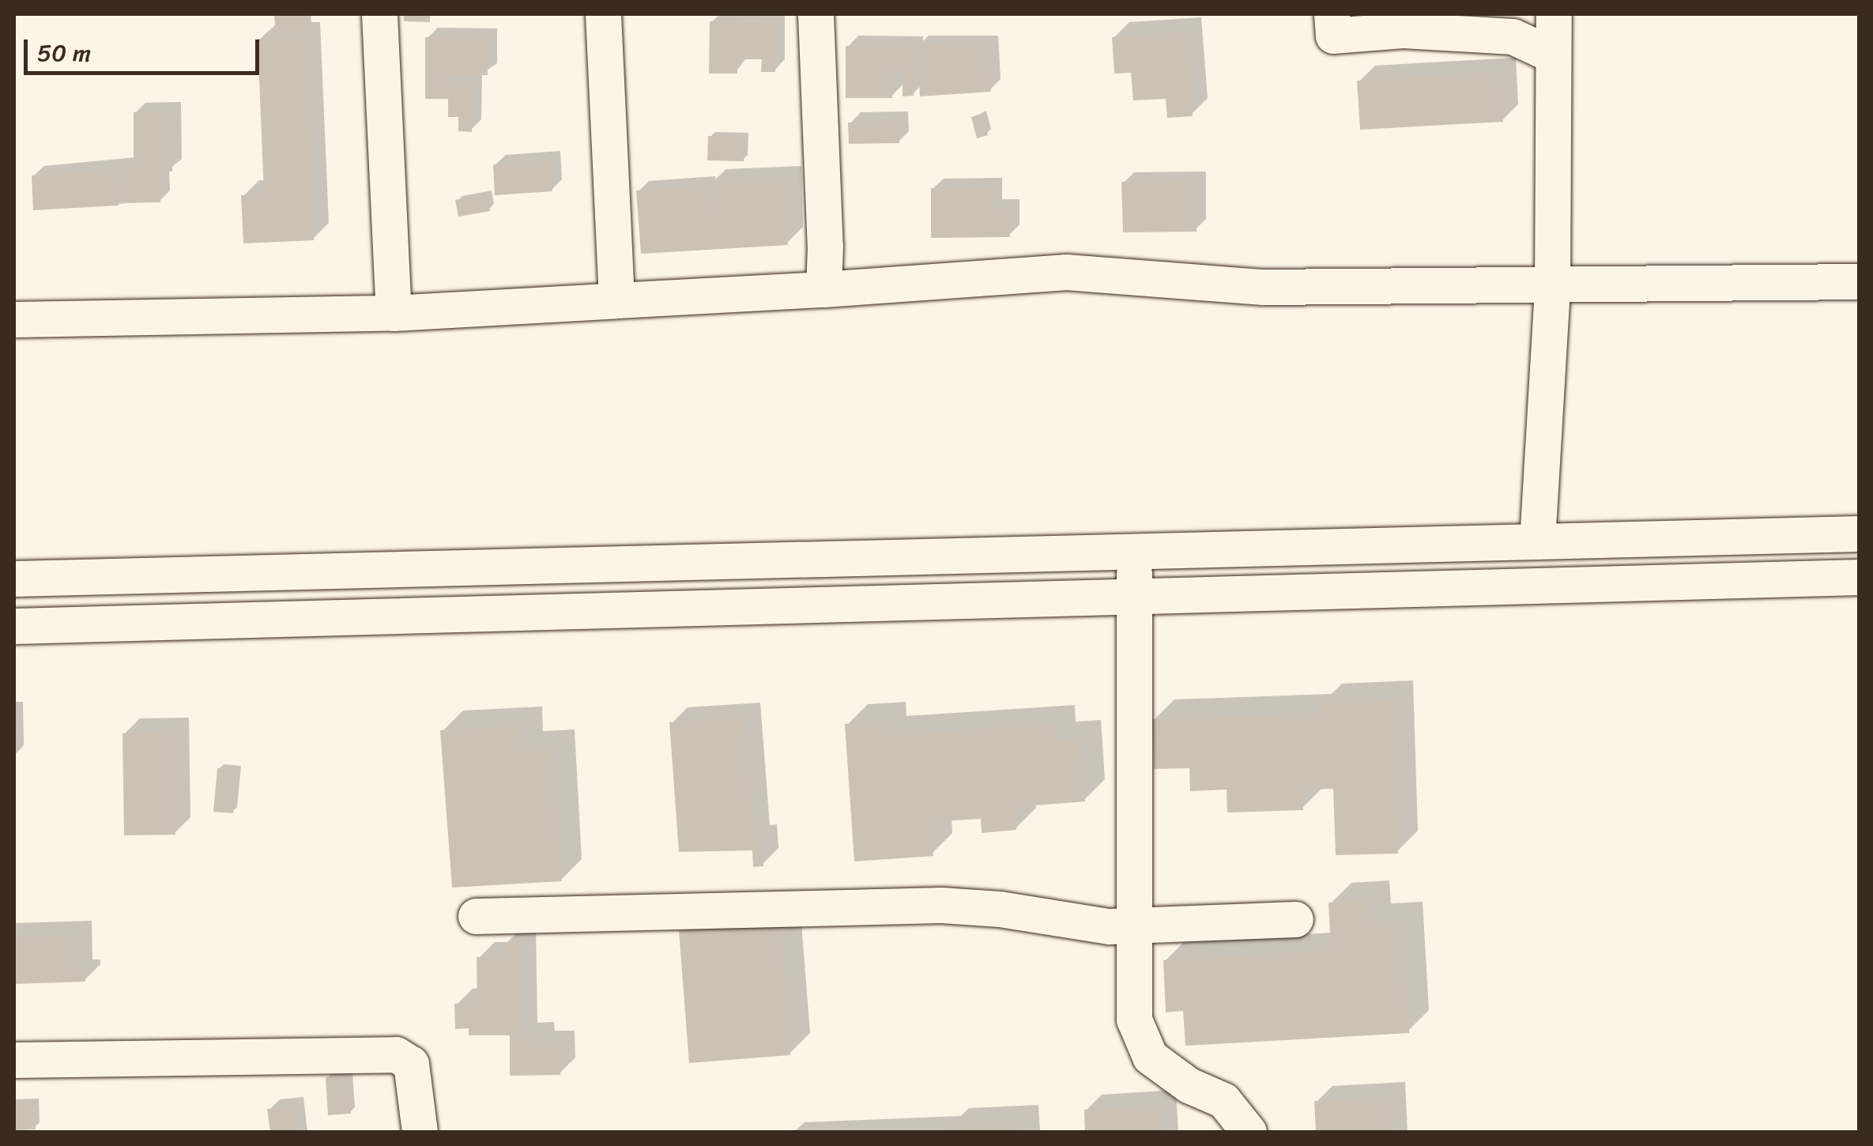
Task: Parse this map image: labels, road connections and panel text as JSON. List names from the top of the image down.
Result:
{
  "scale_bar": "50 m"
}
